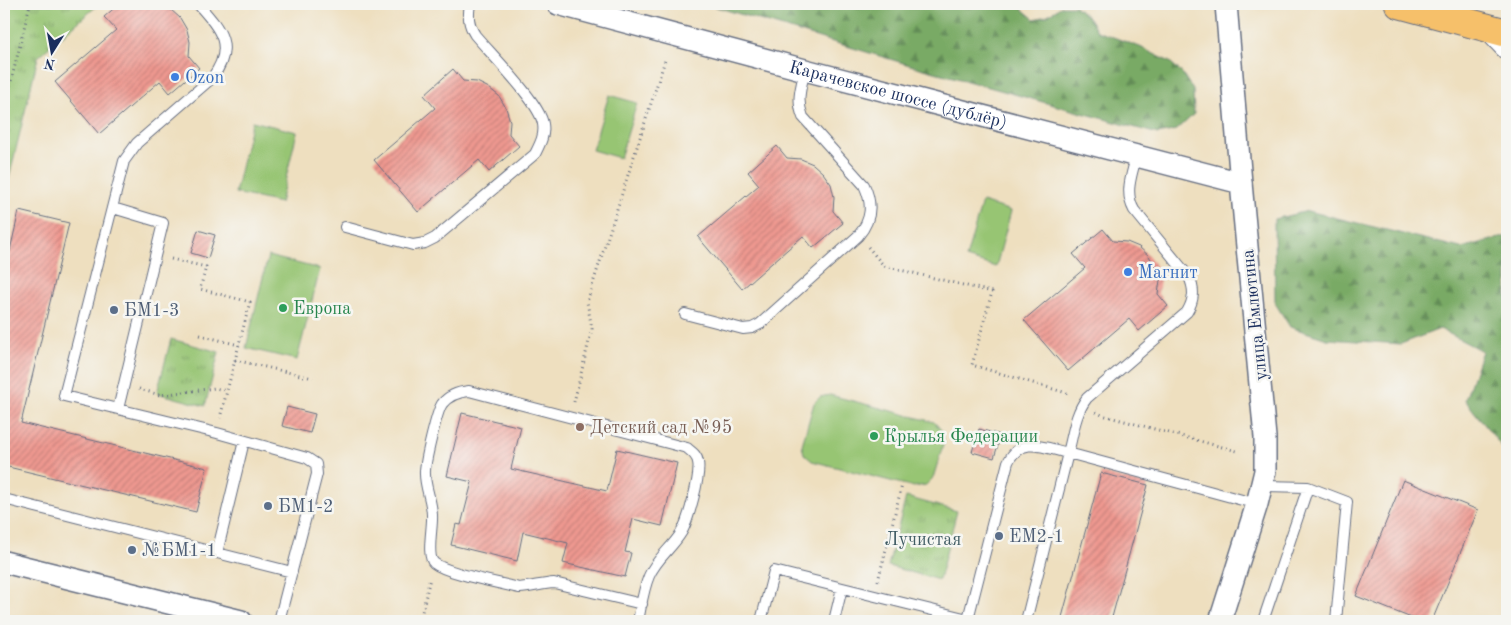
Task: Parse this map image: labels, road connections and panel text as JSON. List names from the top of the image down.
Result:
{
  "streets": {
    "street": ["Карачевское шоссе (дублёр)", "улица Емлютина"]
  },
  "crossings": [
    ["Карачевское шоссе (дублёр)", "улица Емлютина"]
  ],
  "parks": ["Лучистая"],
  "places": [
    "Ozon",
    "Магнит",
    "Европа",
    "БМ1-3",
    "Детский сад №95",
    "Крылья Федерации",
    "БМ1-2",
    "ЕМ2-1",
    "№БМ1-1"
  ],
  "north": "bottom"
}
